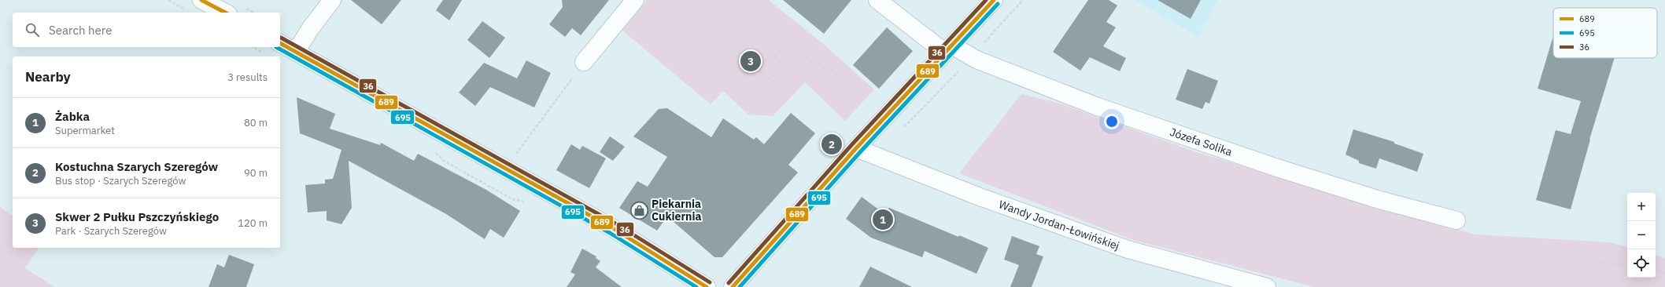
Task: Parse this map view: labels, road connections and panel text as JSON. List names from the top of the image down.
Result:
{
  "streets": {
    "street": ["Józefa Solika", "Wandy Jordan-Łowińskiej"]
  },
  "places": {
    "shop": ["Piekarnia Cukiernia"]
  },
  "lines": ["transit line 689", "transit line 36", "transit line 695"],
  "legend": ["689", "695", "36"],
  "page": {
    "search": "Search here",
    "pins": ["3", "2", "1"],
    "heading": ["Nearby", "3 results"],
    "list": [
      {
        "mark": "1",
        "name": "Żabka",
        "note": "Supermarket",
        "value": "80 m"
      },
      {
        "mark": "2",
        "name": "Kostuchna Szarych Szeregów",
        "note": "Bus stop · Szarych Szeregów",
        "value": "90 m"
      },
      {
        "mark": "3",
        "name": "Skwer 2 Pułku Pszczyńskiego",
        "note": "Park · Szarych Szeregów",
        "value": "120 m"
      }
    ],
    "map_buttons": ["+", "−"]
  }
}
